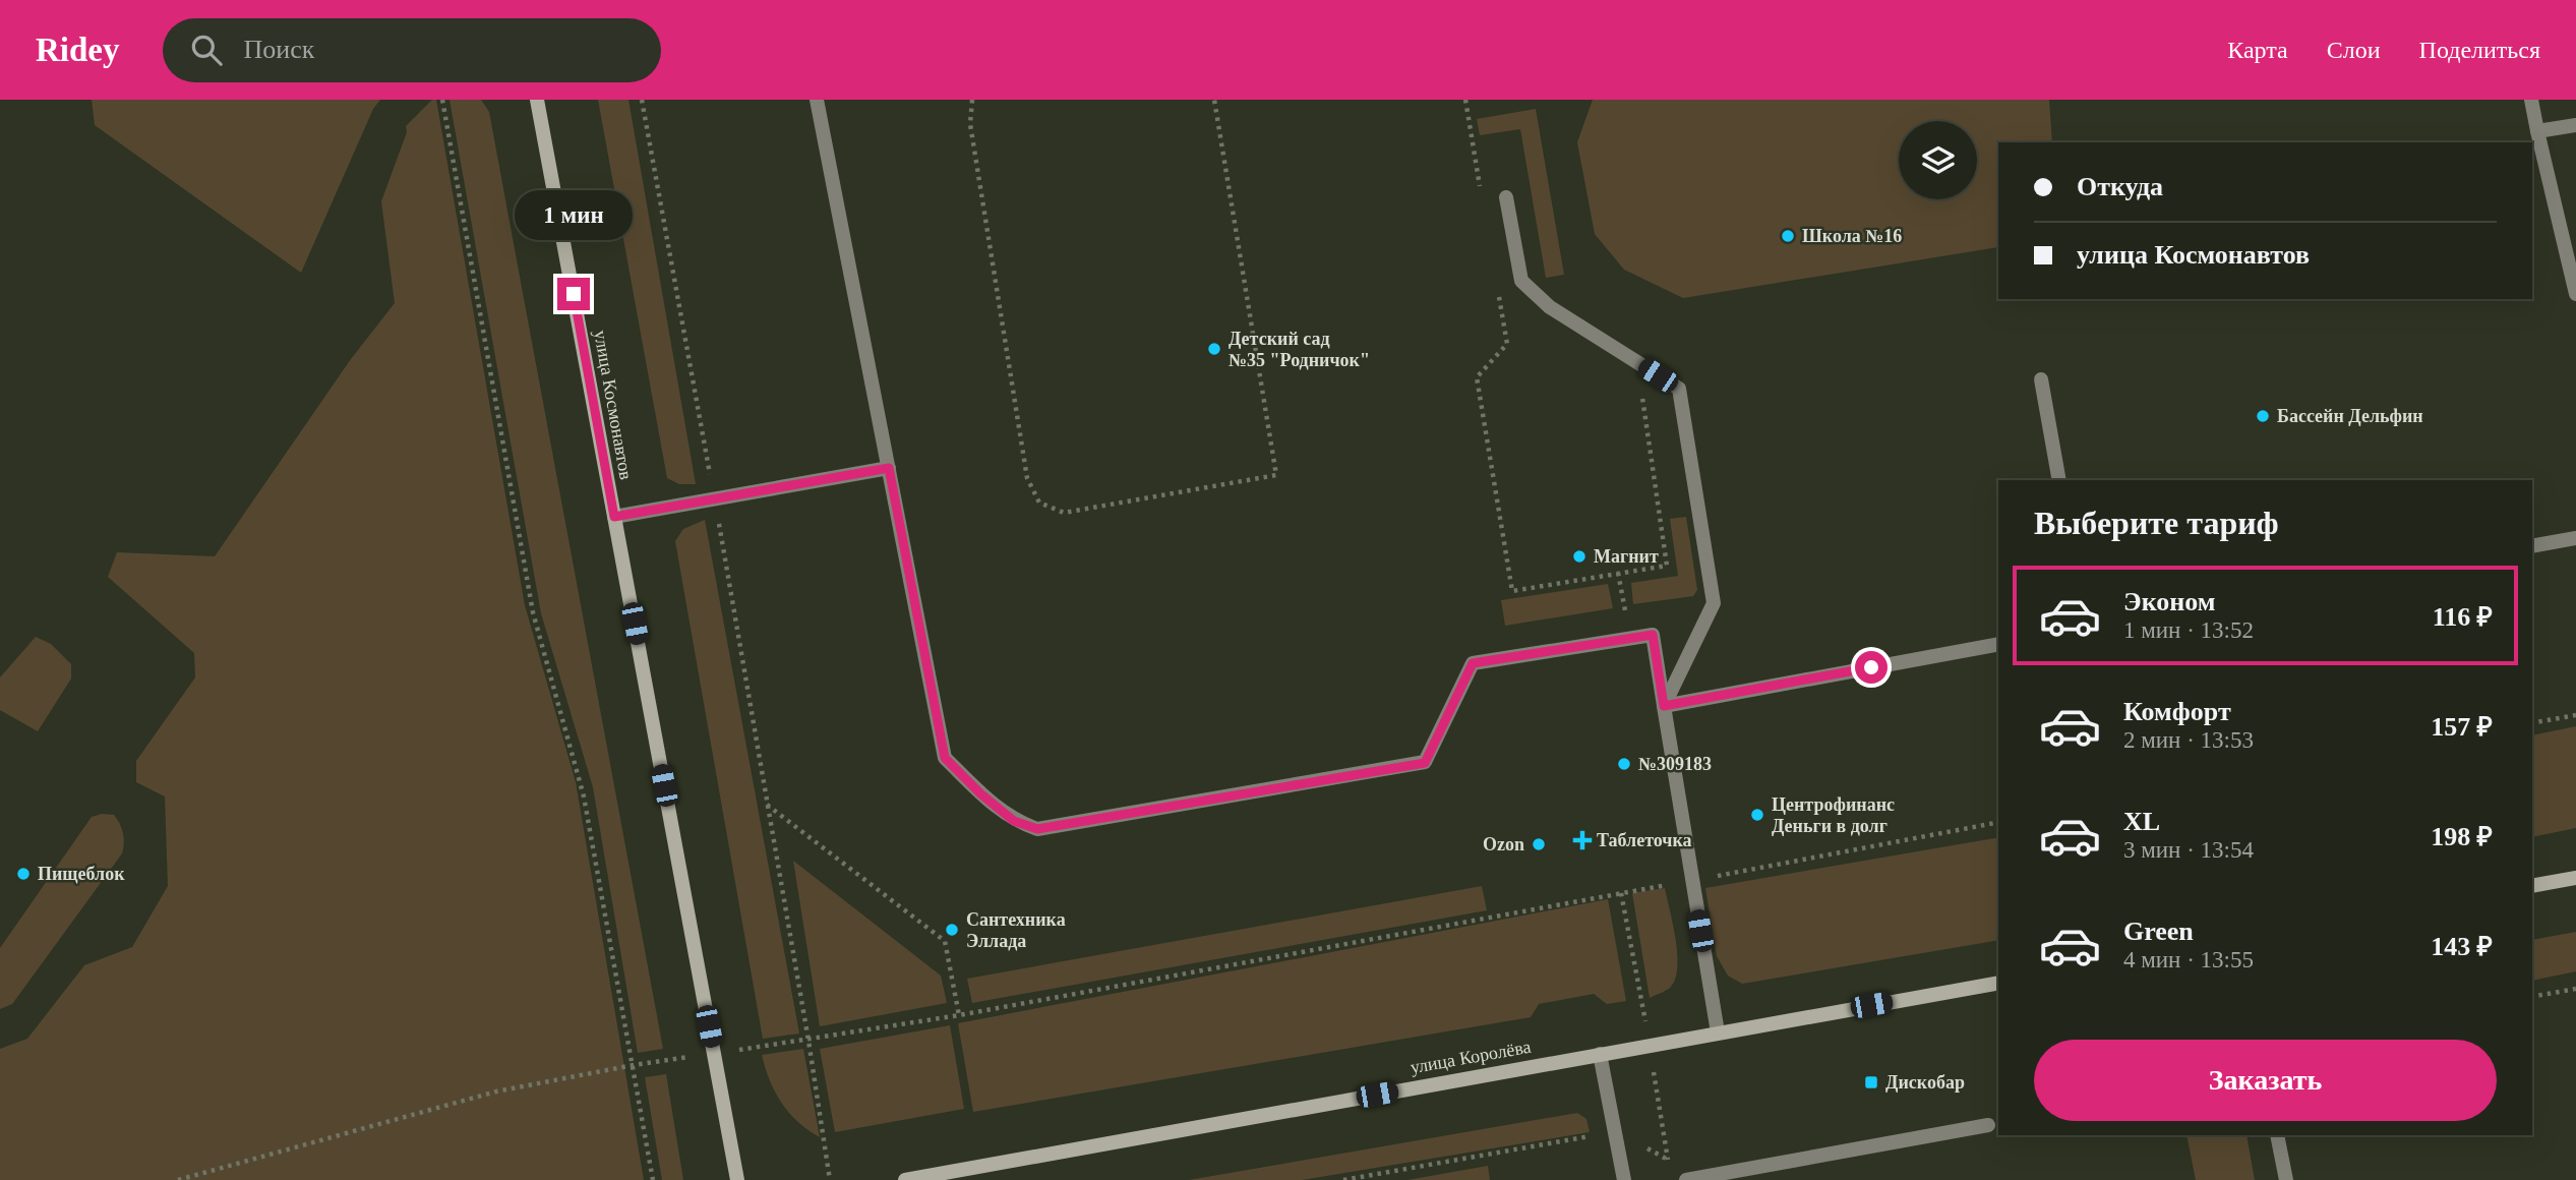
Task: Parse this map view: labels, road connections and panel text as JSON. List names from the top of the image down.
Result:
{
  "streets": {
    "main road": ["улица Космонавтов", "улица Королёва"]
  },
  "places": {
    "other": [
      "Школа №16",
      "Детский сад №35 \"Родничок\"",
      "Бассейн Дельфин",
      "Магнит",
      "№309183",
      "Центрофинанс Деньги в долг",
      "Ozon",
      "Пищеблок",
      "Сантехника Эллада"
    ],
    "health": ["Таблеточка"],
    "transit": ["Дискобар"]
  },
  "page": {
    "header": "Ridey",
    "search": "Поиск",
    "nav": ["Карта", "Слои", "Поделиться"],
    "banner": ["Откуда", "улица Космонавтов"],
    "bubble": "1 мин",
    "heading": "Выберите тариф",
    "list": [
      {
        "name": "Эконом",
        "note": "1 мин · 13:52",
        "value": "116 ₽"
      },
      {
        "name": "Комфорт",
        "note": "2 мин · 13:53",
        "value": "157 ₽"
      },
      {
        "name": "XL",
        "note": "3 мин · 13:54",
        "value": "198 ₽"
      },
      {
        "name": "Green",
        "note": "4 мин · 13:55",
        "value": "143 ₽"
      }
    ],
    "buttons": "Заказать"
  }
}
